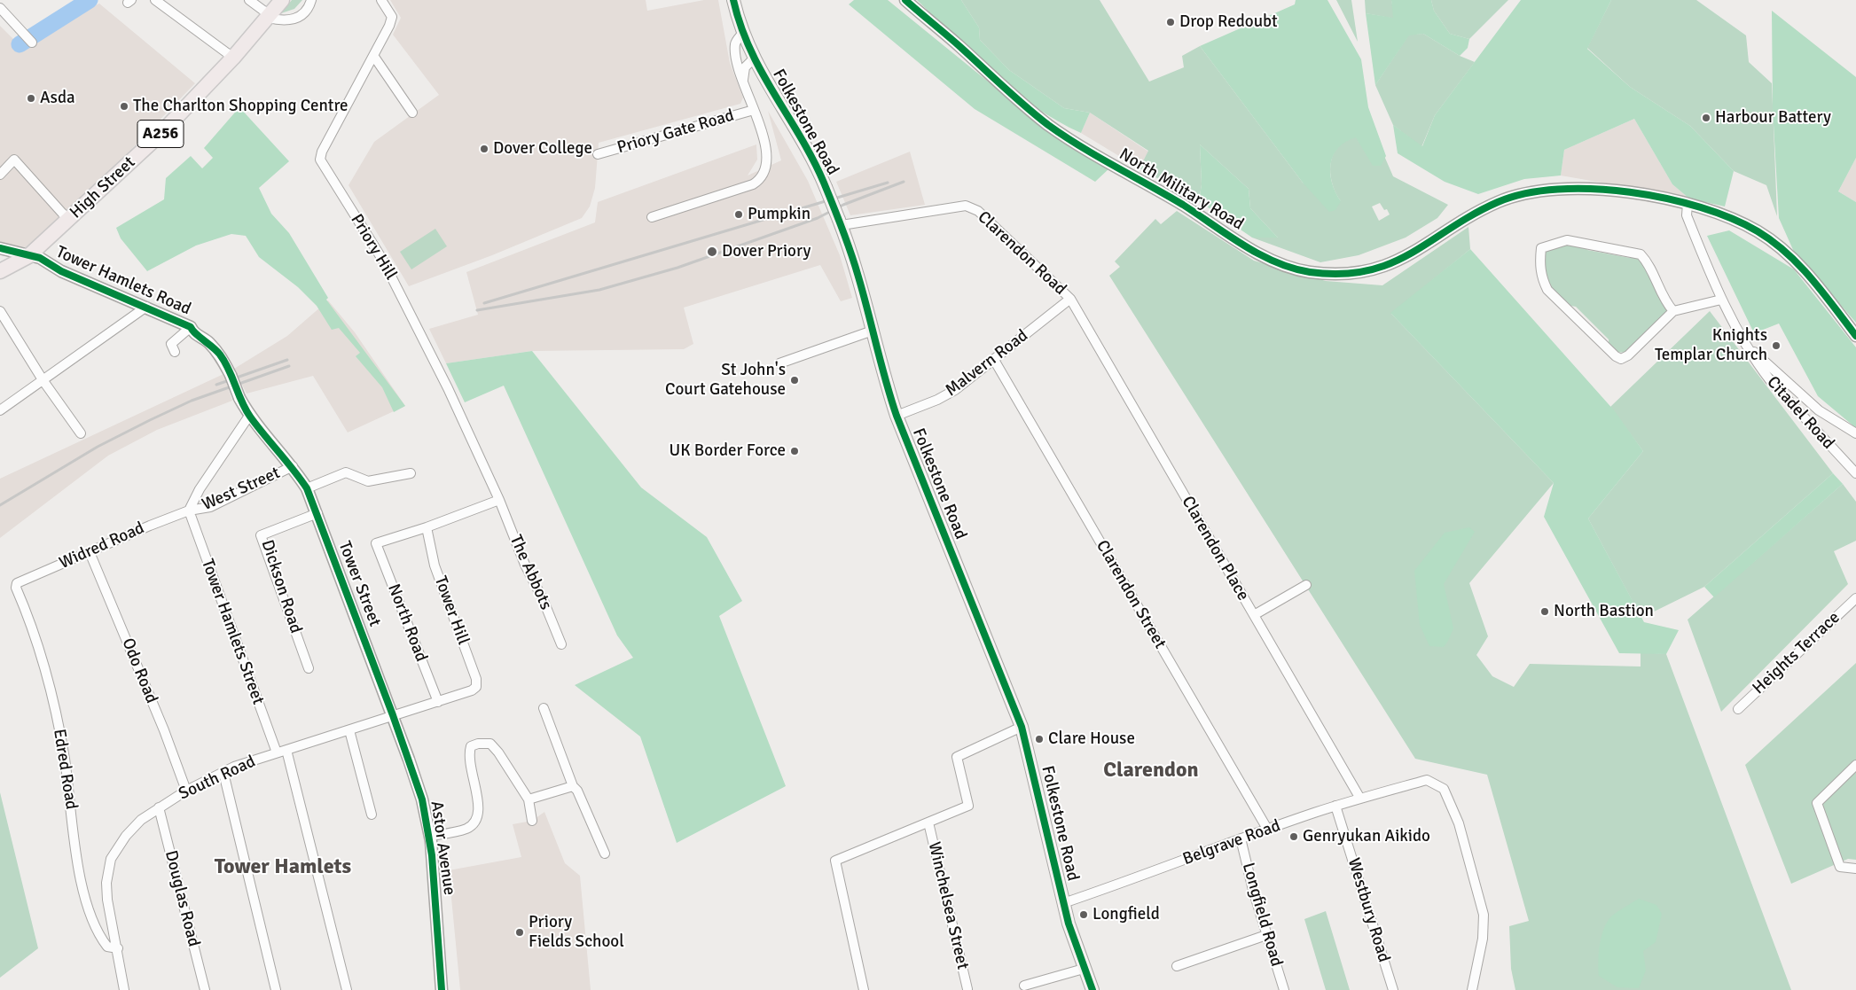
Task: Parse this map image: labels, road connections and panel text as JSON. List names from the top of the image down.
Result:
{
  "streets": {
    "main road": ["Folkestone Road", "A256", "High Street"],
    "street": [
      "Priory Gate Road",
      "North Military Road",
      "Priory Hill",
      "Clarendon Road",
      "Tower Hamlets Road",
      "Malvern Road",
      "Citadel Road",
      "West Street",
      "Widred Road",
      "Clarendon Place",
      "The Abbots",
      "Tower Street",
      "Dickson Road",
      "Clarendon Street",
      "Tower Hill",
      "North Road",
      "Tower Hamlets Street",
      "Heights Terrace",
      "Odo Road",
      "Edred Road",
      "South Road",
      "Belgrave Road",
      "Astor Avenue",
      "Douglas Road",
      "Winchelsea Street",
      "Westbury Road",
      "Longfield Road"
    ]
  },
  "crossings": [
    ["Folkestone Road", "Clarendon Road"],
    ["Folkestone Road", "Malvern Road"],
    ["Folkestone Road", "Belgrave Road"],
    ["A256", "High Street"],
    ["A256", "Tower Hamlets Road"],
    ["High Street", "Tower Hamlets Road"],
    ["North Military Road", "Citadel Road"],
    ["Priory Hill", "The Abbots"],
    ["Clarendon Road", "Malvern Road"],
    ["Clarendon Road", "Clarendon Place"],
    ["Tower Hamlets Road", "West Street"],
    ["Tower Hamlets Road", "Tower Street"],
    ["Malvern Road", "Clarendon Place"],
    ["Malvern Road", "Clarendon Street"],
    ["West Street", "Widred Road"],
    ["West Street", "Tower Street"],
    ["West Street", "Tower Hamlets Street"],
    ["Widred Road", "Tower Hamlets Street"],
    ["Widred Road", "Odo Road"],
    ["Widred Road", "Edred Road"],
    ["Clarendon Place", "Belgrave Road"],
    ["Tower Street", "Dickson Road"],
    ["Tower Street", "South Road"],
    ["Tower Street", "Astor Avenue"],
    ["Clarendon Street", "Belgrave Road"],
    ["Tower Hill", "North Road"],
    ["Tower Hill", "South Road"],
    ["North Road", "South Road"],
    ["Tower Hamlets Street", "South Road"],
    ["Odo Road", "South Road"],
    ["Edred Road", "South Road"],
    ["South Road", "Astor Avenue"],
    ["South Road", "Douglas Road"],
    ["Belgrave Road", "Westbury Road"],
    ["Belgrave Road", "Longfield Road"]
  ],
  "districts": ["Clarendon", "Tower Hamlets"],
  "places": [
    "Drop Redoubt",
    "Asda",
    "The Charlton Shopping Centre",
    "Harbour Battery",
    "Dover College",
    "Pumpkin",
    "Dover Priory",
    "Knights Templar Church",
    "St John's Court Gatehouse",
    "UK Border Force",
    "North Bastion",
    "Clare House",
    "Genryukan Aikido",
    "Longfield",
    "Priory Fields School"
  ]
}
